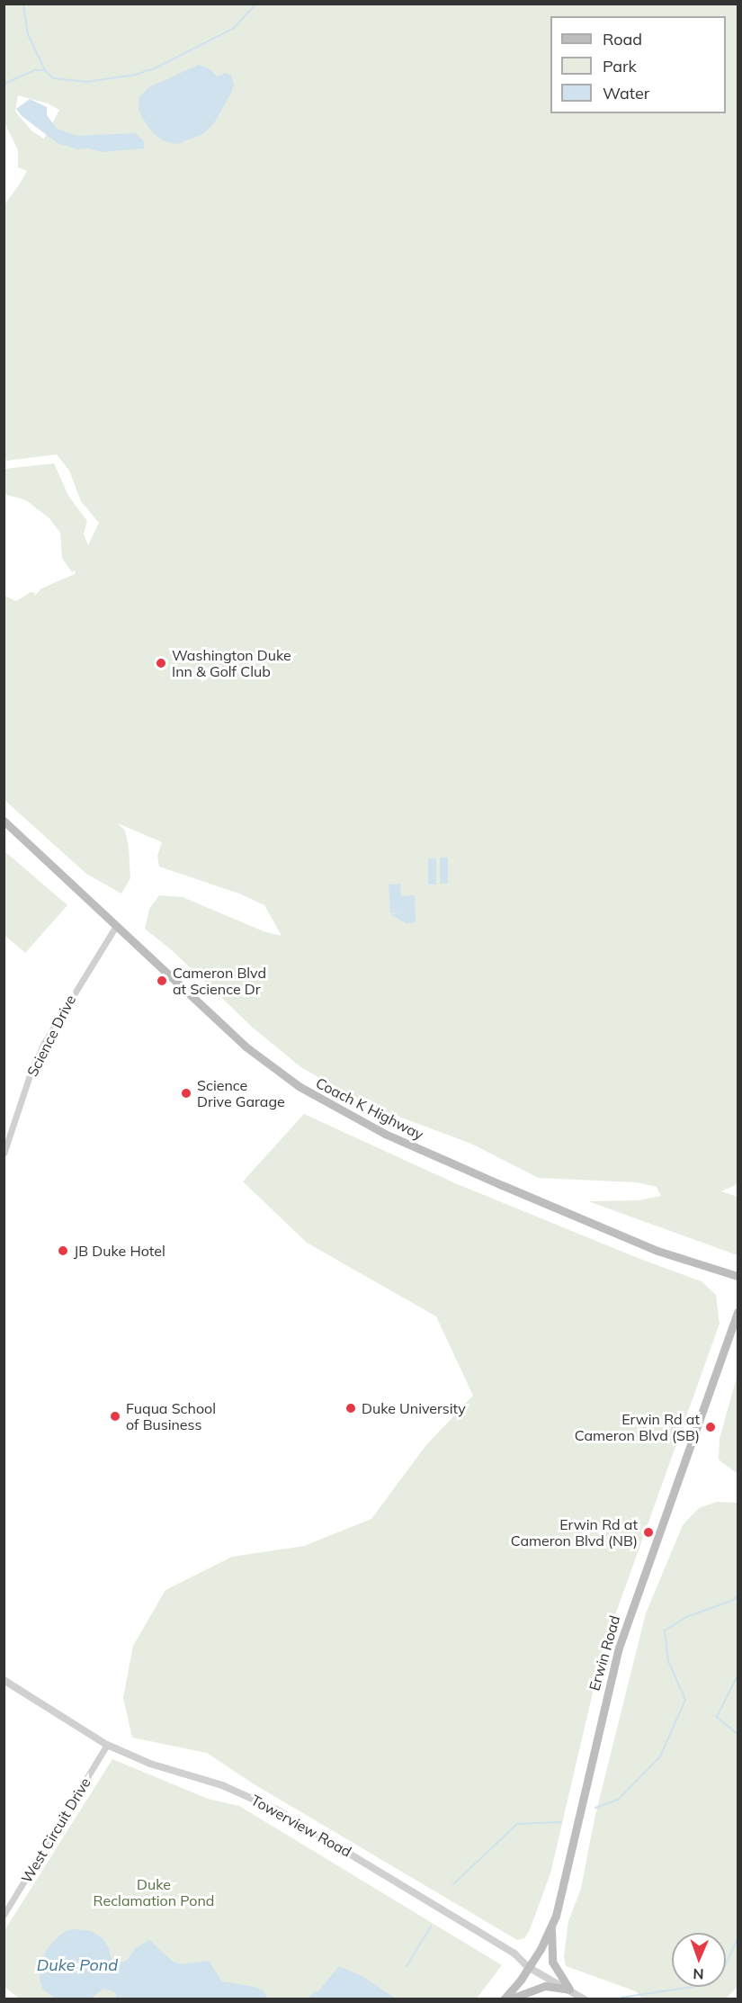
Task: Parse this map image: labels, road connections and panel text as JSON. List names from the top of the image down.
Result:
{
  "streets": {
    "main road": ["Coach K Highway", "Erwin Road"],
    "street": ["Science Drive", "Towerview Road", "West Circuit Drive"]
  },
  "crossings": [
    ["Science Drive", "Coach K Highway"],
    ["Erwin Road", "Towerview Road"],
    ["Towerview Road", "West Circuit Drive"]
  ],
  "water": ["Duke Pond"],
  "parks": ["Duke Reclamation Pond"],
  "places": [
    "Washington Duke Inn & Golf Club",
    "Cameron Blvd at Science Dr",
    "Science Drive Garage",
    "JB Duke Hotel",
    "Duke University",
    "Fuqua School of Business",
    "Erwin Rd at Cameron Blvd (SB)",
    "Erwin Rd at Cameron Blvd (NB)"
  ],
  "legend": ["Road", "Park", "Water"],
  "north": "bottom"
}
